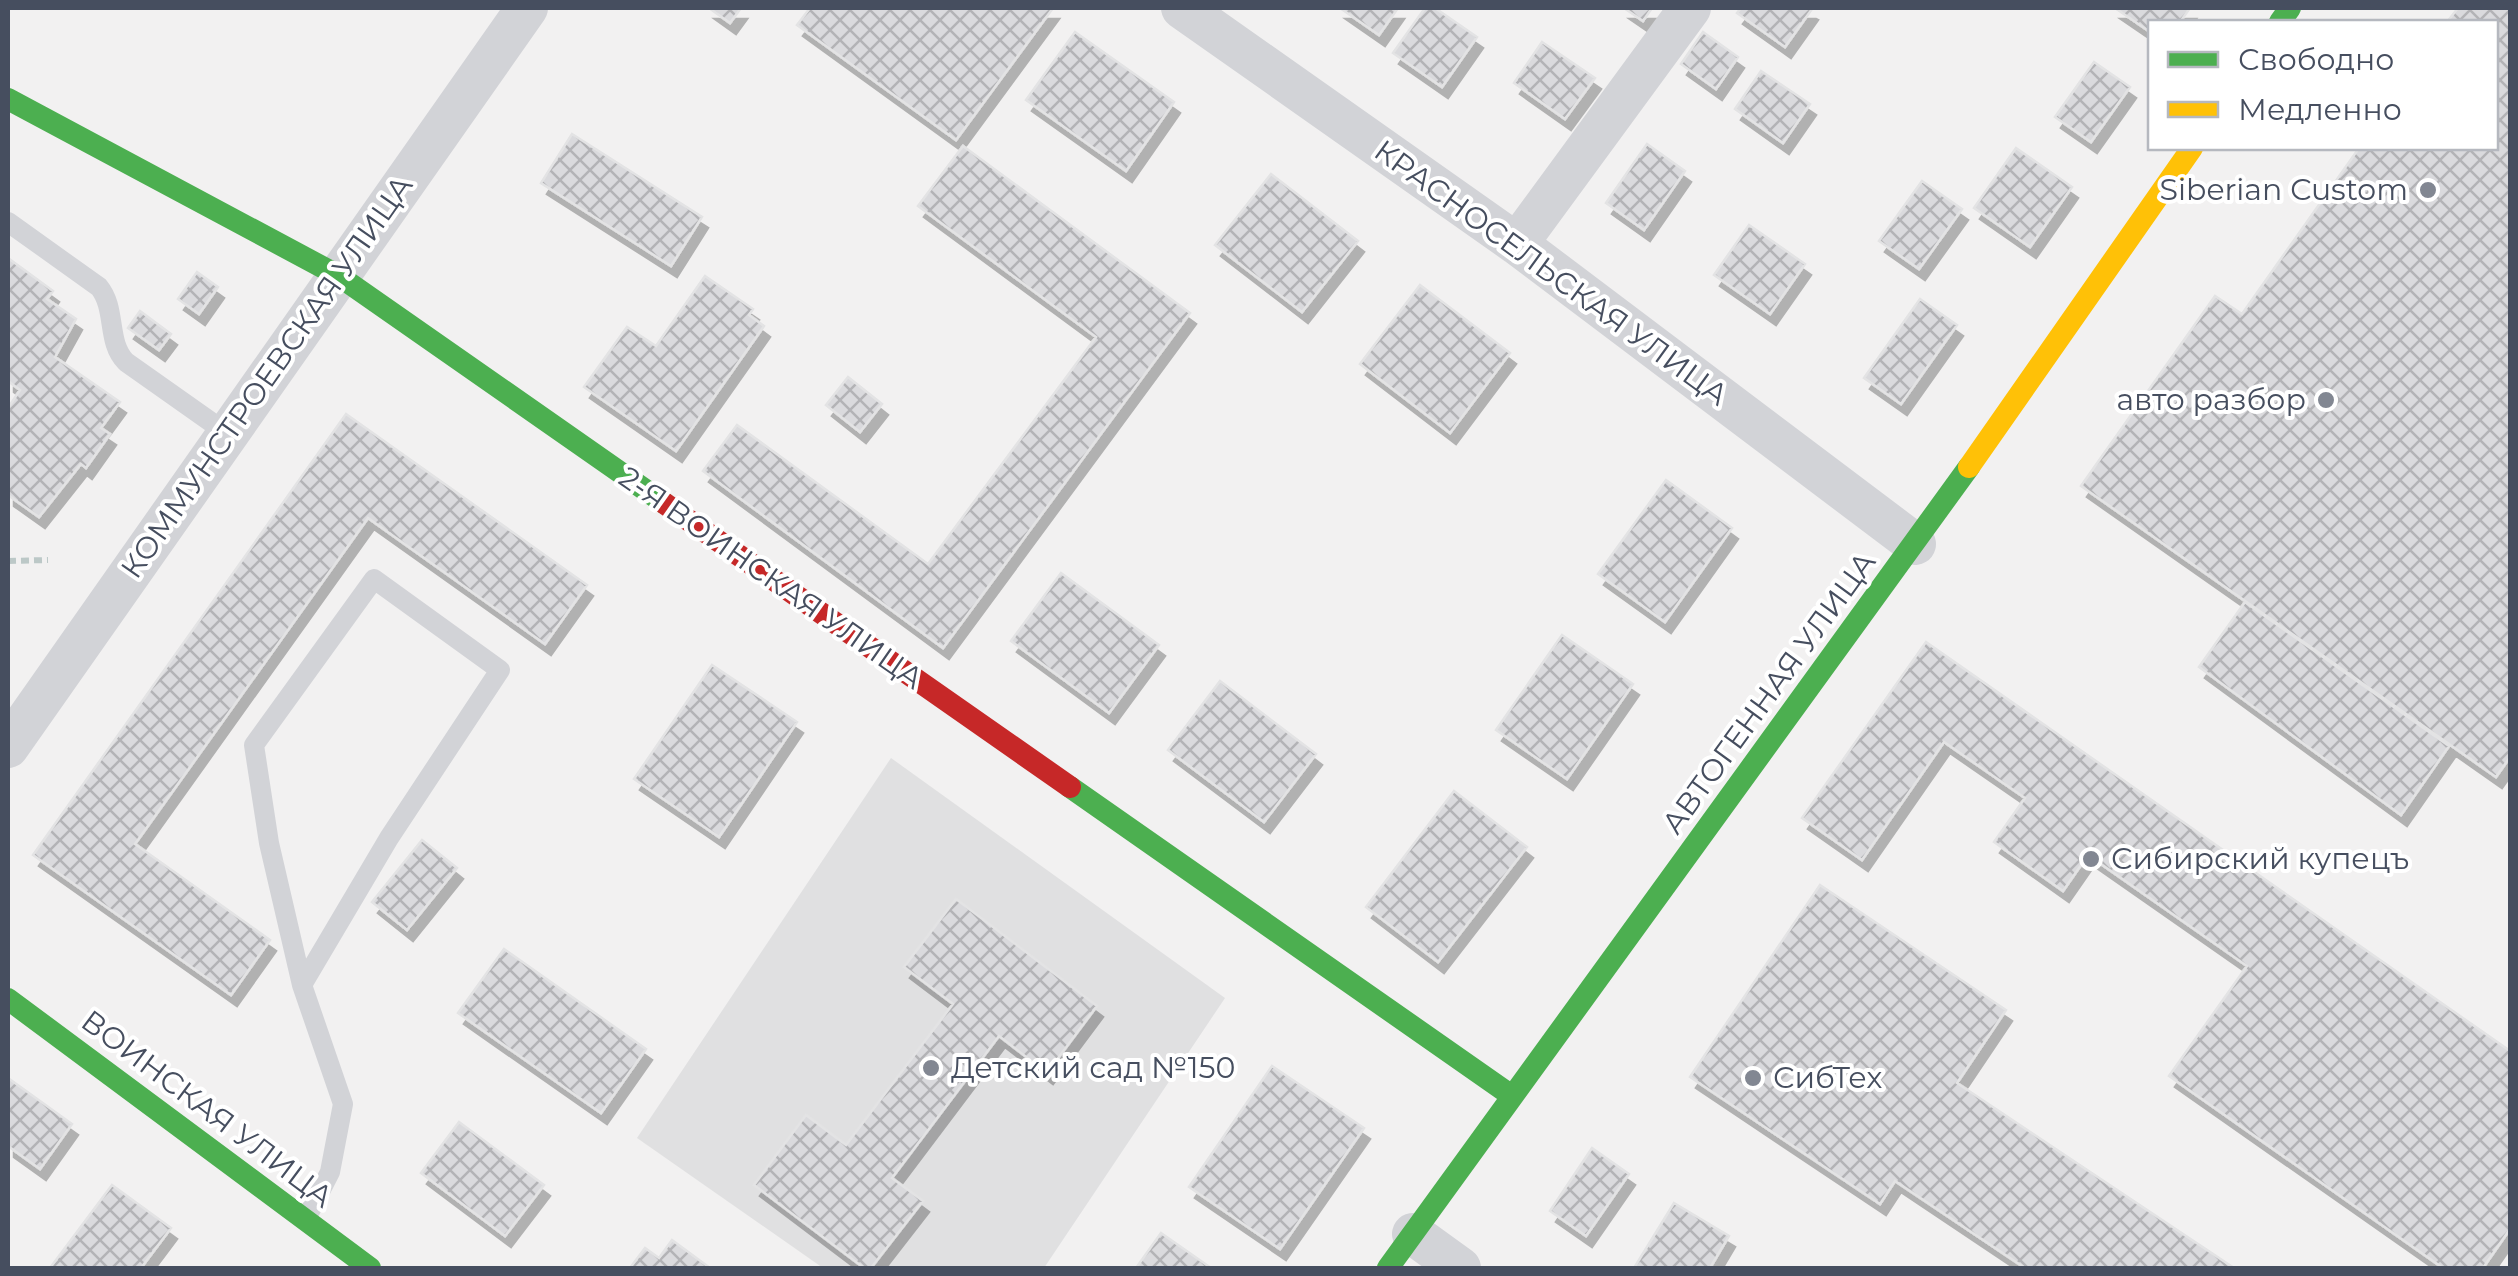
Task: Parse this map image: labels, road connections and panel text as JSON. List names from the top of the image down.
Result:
{
  "streets": {
    "street": [
      "КРАСНОСЕЛЬСКАЯ УЛИЦА",
      "КОММУНСТРОЕВСКАЯ УЛИЦА",
      "2-Я ВОИНСКАЯ УЛИЦА",
      "АВТОГЕННАЯ УЛИЦА",
      "ВОИНСКАЯ УЛИЦА"
    ]
  },
  "crossings": [
    ["КРАСНОСЕЛЬСКАЯ УЛИЦА", "АВТОГЕННАЯ УЛИЦА"],
    ["КОММУНСТРОЕВСКАЯ УЛИЦА", "2-Я ВОИНСКАЯ УЛИЦА"],
    ["2-Я ВОИНСКАЯ УЛИЦА", "АВТОГЕННАЯ УЛИЦА"]
  ],
  "places": [
    "Siberian Custom",
    "авто разбор",
    "Сибирский купецъ",
    "Детский сад №150",
    "СибТех"
  ],
  "legend": ["Свободно", "Медленно"]
}
